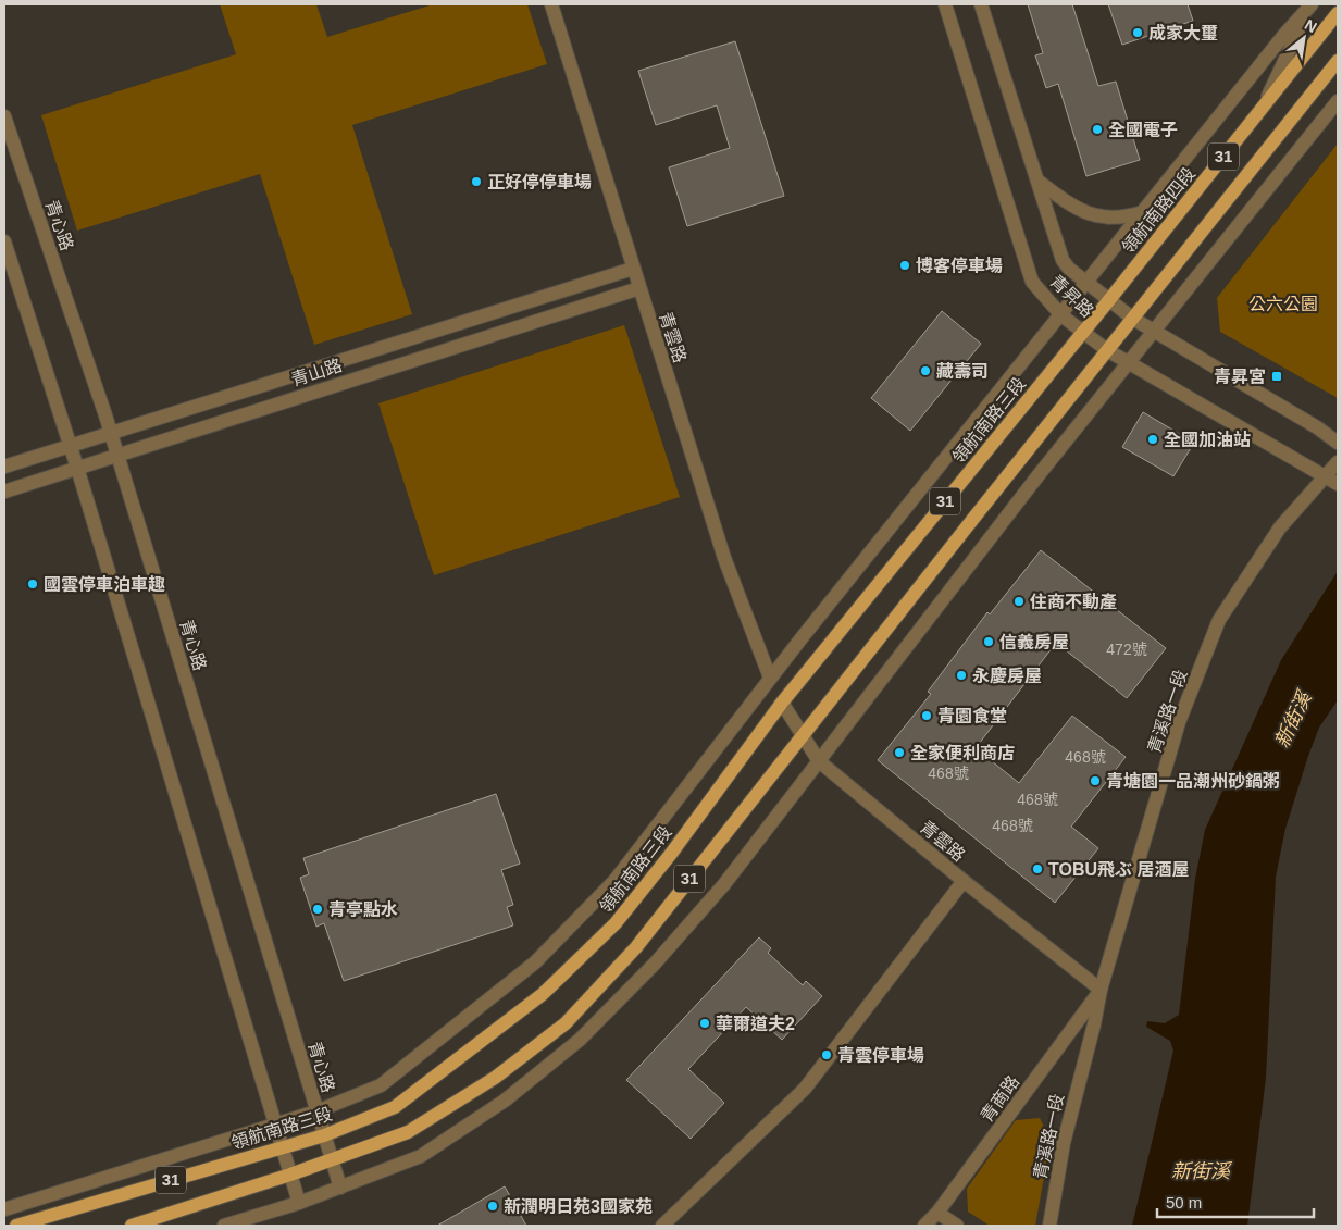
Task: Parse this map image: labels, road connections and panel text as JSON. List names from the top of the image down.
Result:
{
  "streets": {
    "main road": ["31", "領航南路四段", "領航南路三段"],
    "street": [
      "青心路",
      "青昇路",
      "青雲路",
      "青山路",
      "青溪路一段",
      "青商路"
    ]
  },
  "crossings": [
    ["31", "青心路"],
    ["31", "青昇路"],
    ["31", "青雲路"],
    ["領航南路四段", "青昇路"],
    ["領航南路四段", "領航南路三段"],
    ["青心路", "青山路"],
    ["青心路", "領航南路三段"],
    ["青昇路", "領航南路三段"],
    ["青昇路", "青溪路一段"],
    ["青雲路", "青山路"],
    ["青雲路", "領航南路三段"],
    ["青雲路", "青溪路一段"],
    ["青雲路", "青商路"],
    ["青溪路一段", "青商路"]
  ],
  "water": ["新街溪"],
  "parks": ["公六公園"],
  "places": {
    "other": [
      "成家大璽",
      "全國電子",
      "正好停停車場",
      "博客停車場",
      "藏壽司",
      "全國加油站",
      "國雲停車泊車趣",
      "住商不動產",
      "信義房屋",
      "永慶房屋",
      "青園食堂",
      "全家便利商店",
      "青塘園一品潮州砂鍋粥",
      "TOBU飛ぶ 居酒屋",
      "青亭點水",
      "華爾道夫2",
      "青雲停車場",
      "新潤明日苑3國家苑"
    ],
    "transit": ["青昇宮"]
  },
  "house_numbers": [
    "472號",
    "468號",
    "468號",
    "468號",
    "468號"
  ],
  "scale_bar": "50 m",
  "north": "top right"
}
